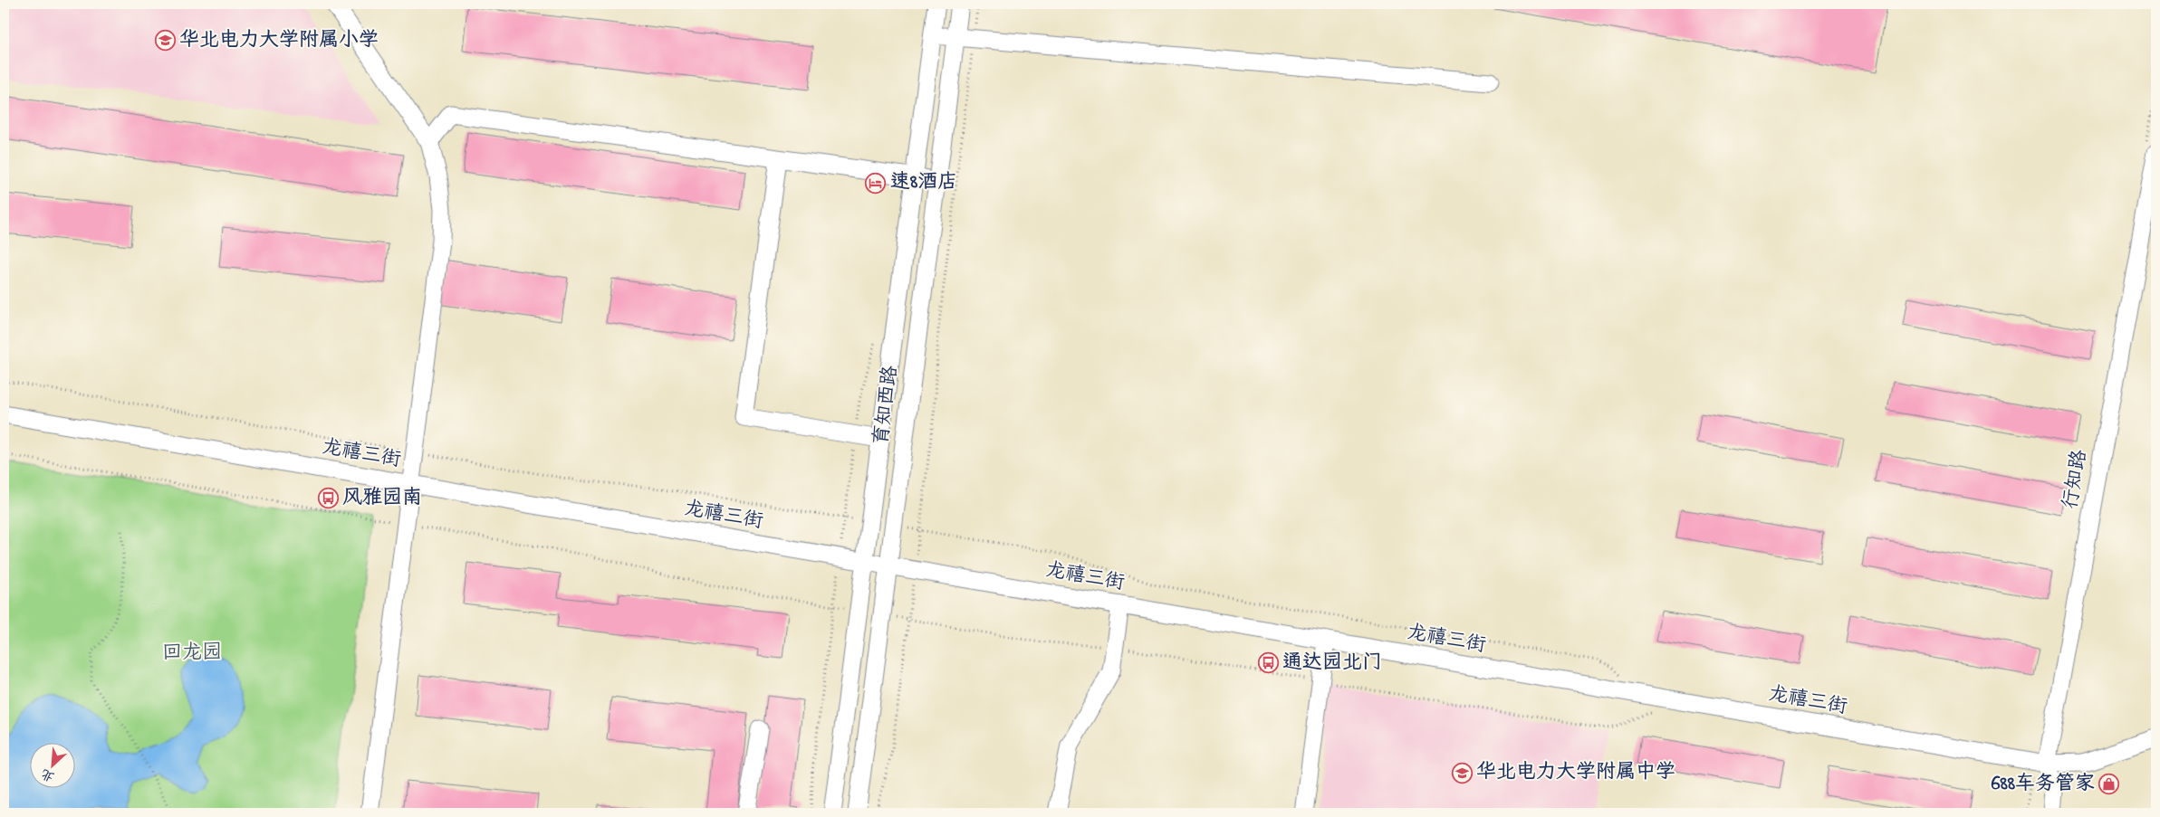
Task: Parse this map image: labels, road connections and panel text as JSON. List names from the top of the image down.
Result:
{
  "streets": {
    "street": ["育知西路", "龙禧三街", "行知路"]
  },
  "crossings": [
    ["育知西路", "龙禧三街"],
    ["龙禧三街", "行知路"]
  ],
  "parks": ["回龙园"],
  "places": {
    "school or university": ["华北电力大学附属小学", "华北电力大学附属中学"],
    "hotel": ["速8酒店"],
    "bus stop": ["风雅园南", "通达园北门"],
    "shop": ["688车务管家"]
  },
  "north": "bottom left"
}
